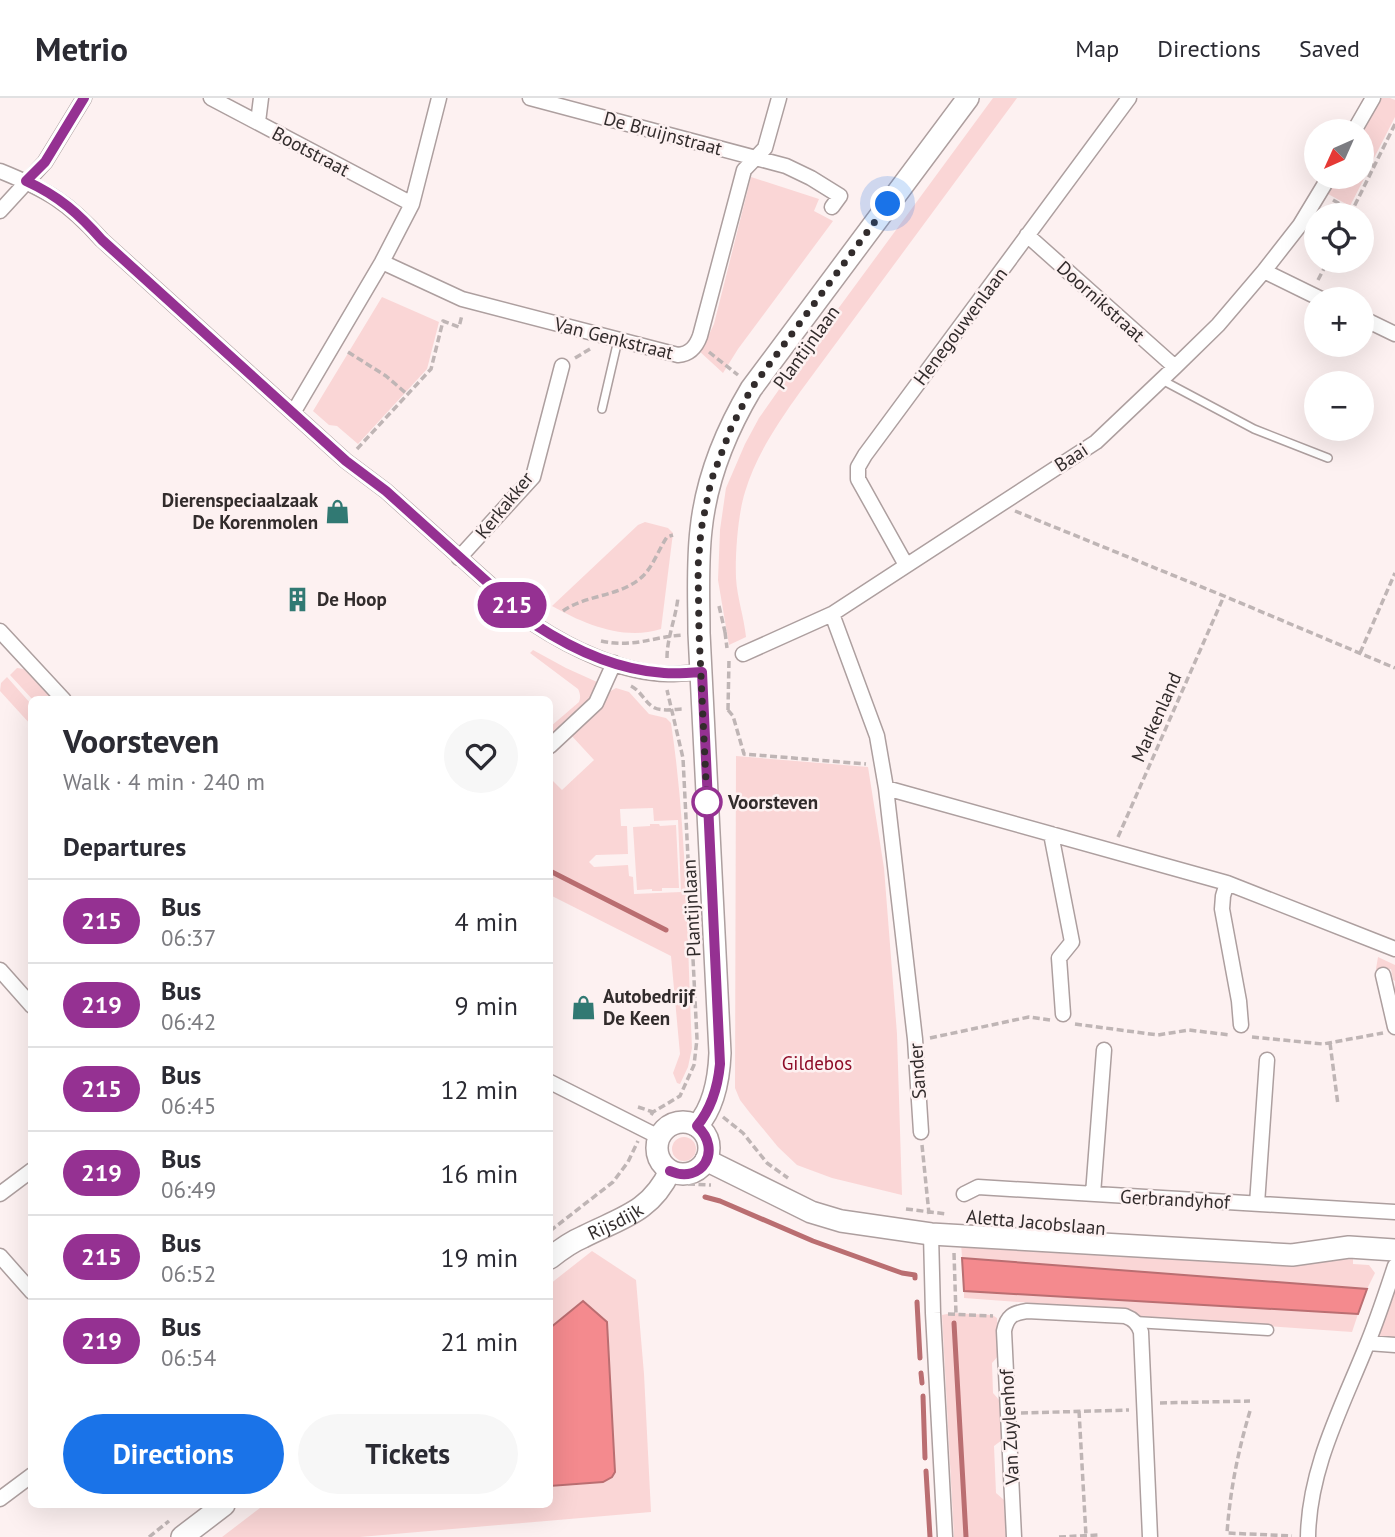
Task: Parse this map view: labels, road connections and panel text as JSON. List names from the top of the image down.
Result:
{
  "streets": {
    "main road": ["Plantijnlaan", "Rijsdijk", "Aletta Jacobslaan"],
    "street": [
      "De Bruijnstraat",
      "Bootstraat",
      "Doornikstraat",
      "Henegouwenlaan",
      "Van Genkstraat",
      "Baai",
      "Kerkakker",
      "Sander",
      "Gerbrandyhof",
      "Van Zuylenhof"
    ],
    "path": ["Markenland"]
  },
  "crossings": [
    ["De Bruijnstraat", "Van Genkstraat"],
    ["Doornikstraat", "Henegouwenlaan"],
    ["Doornikstraat", "Baai"],
    ["Henegouwenlaan", "Baai"],
    ["Plantijnlaan", "Rijsdijk"],
    ["Plantijnlaan", "Aletta Jacobslaan"],
    ["Baai", "Sander"],
    ["Rijsdijk", "Aletta Jacobslaan"]
  ],
  "parks": ["Gildebos"],
  "places": {
    "shop": ["Dierenspeciaalzaak De Korenmolen", "Autobedrijf De Keen"],
    "building": ["De Hoop"],
    "other": ["Voorsteven"]
  },
  "lines": ["bus line 215"],
  "north": "bottom left",
  "page": {
    "header": "Metrio",
    "nav": ["Map", "Directions", "Saved"],
    "on_map": "215",
    "map_buttons": ["+", "−"],
    "heading": [
      ["Voorsteven", "Walk · 4 min · 240 m"],
      "Departures"
    ],
    "list": [
      {
        "mark": "215",
        "name": "Bus",
        "note": "06:37",
        "value": "4 min"
      },
      {
        "mark": "219",
        "name": "Bus",
        "note": "06:42",
        "value": "9 min"
      },
      {
        "mark": "215",
        "name": "Bus",
        "note": "06:45",
        "value": "12 min"
      },
      {
        "mark": "219",
        "name": "Bus",
        "note": "06:49",
        "value": "16 min"
      },
      {
        "mark": "215",
        "name": "Bus",
        "note": "06:52",
        "value": "19 min"
      },
      {
        "mark": "219",
        "name": "Bus",
        "note": "06:54",
        "value": "21 min"
      }
    ],
    "buttons": ["Directions", "Tickets"]
  }
}
